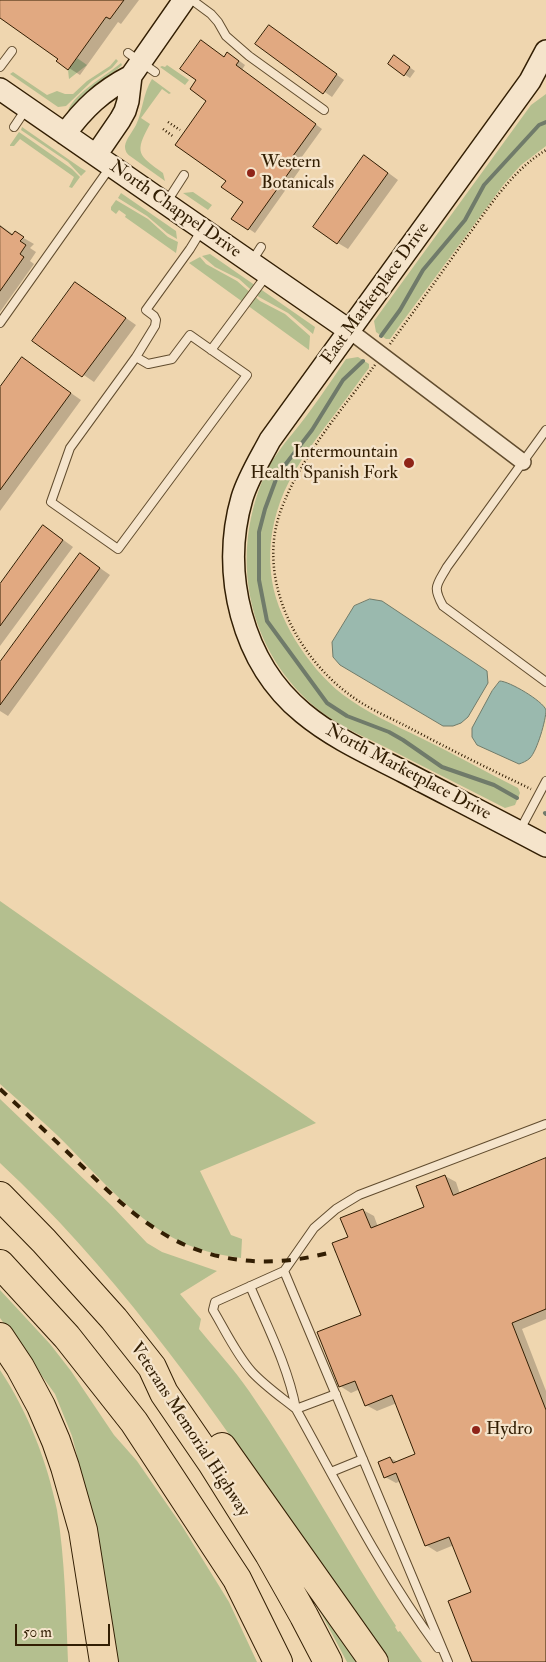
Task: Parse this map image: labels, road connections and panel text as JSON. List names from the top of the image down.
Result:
{
  "streets": {
    "highway": ["Veterans Memorial Highway"],
    "street": ["North Chappel Drive", "East Marketplace Drive", "North Marketplace Drive"]
  },
  "crossings": [
    ["North Chappel Drive", "East Marketplace Drive"],
    ["East Marketplace Drive", "North Marketplace Drive"]
  ],
  "places": ["Western Botanicals", "Intermountain Health Spanish Fork", "Hydro"],
  "scale_bar": "50 m"
}
